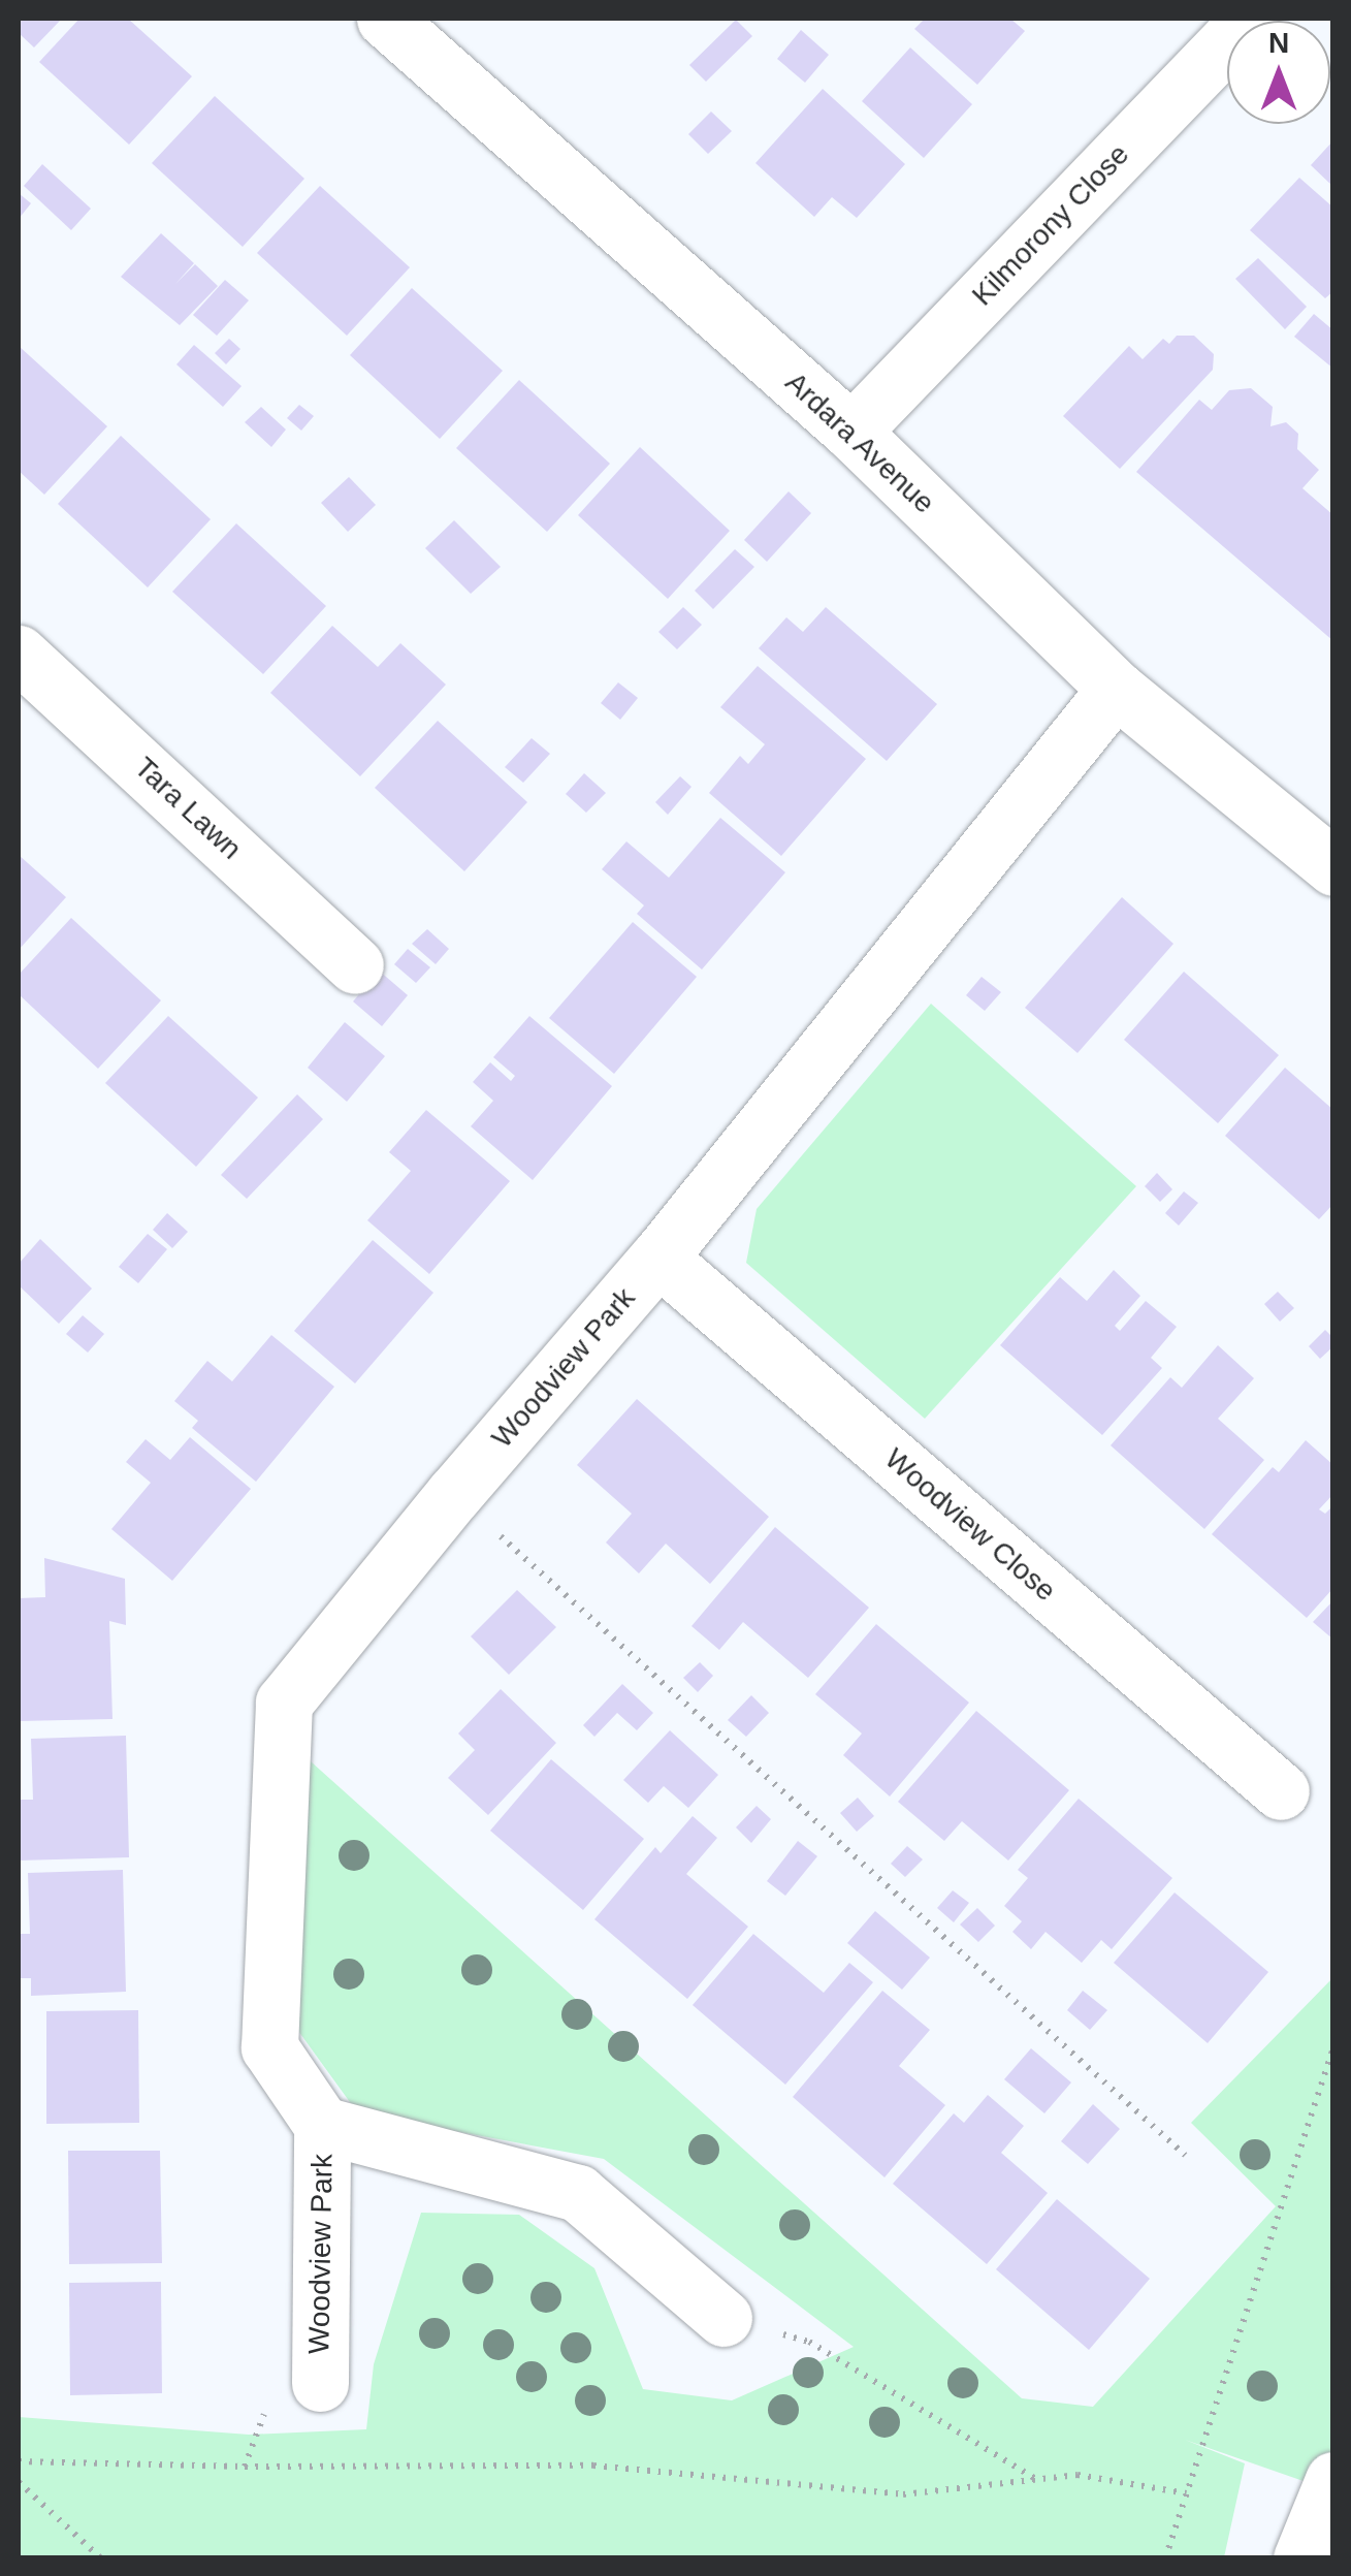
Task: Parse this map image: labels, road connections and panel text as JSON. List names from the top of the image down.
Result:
{
  "streets": {
    "street": [
      "Kilmorony Close",
      "Ardara Avenue",
      "Tara Lawn",
      "Woodview Park",
      "Woodview Close"
    ]
  },
  "crossings": [
    ["Kilmorony Close", "Ardara Avenue"],
    ["Ardara Avenue", "Woodview Park"],
    ["Woodview Park", "Woodview Close"]
  ],
  "north": "top"
}
